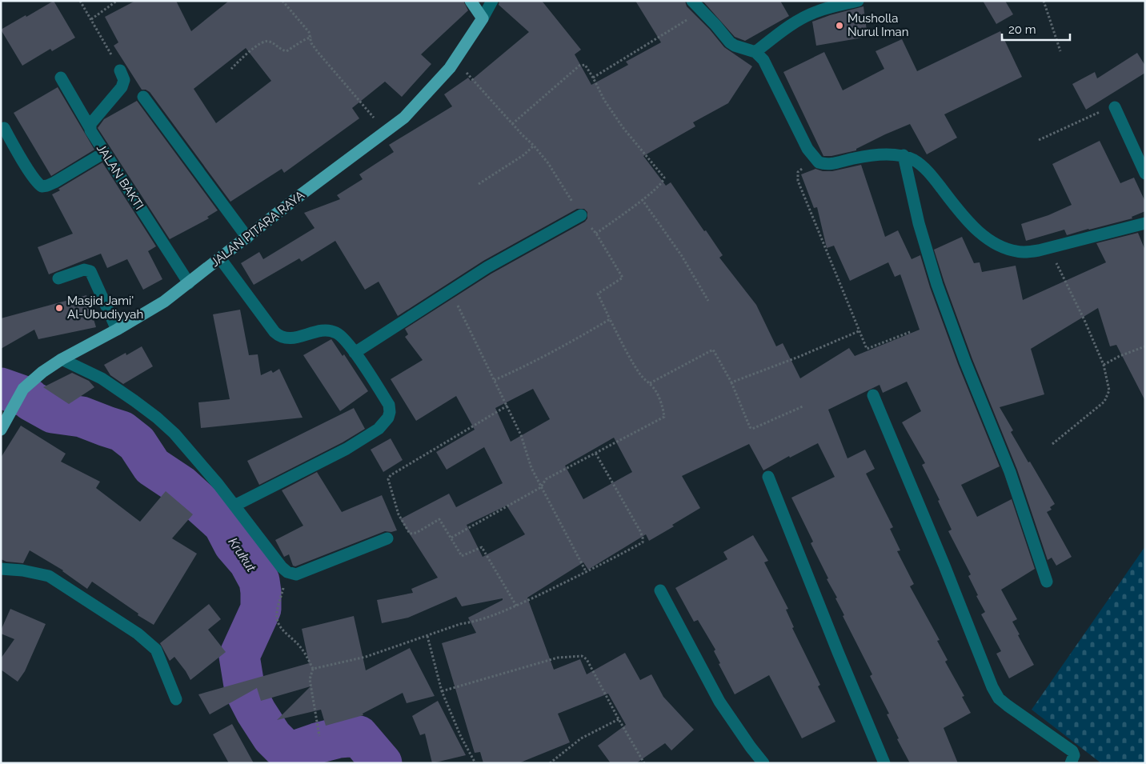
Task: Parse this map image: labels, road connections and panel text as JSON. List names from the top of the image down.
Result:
{
  "streets": {
    "main road": ["JALAN PITARA RAYA"],
    "street": ["JALAN BAKTI"]
  },
  "crossings": [
    ["JALAN BAKTI", "JALAN PITARA RAYA"]
  ],
  "water": ["Krukut"],
  "places": ["Musholla Nurul Iman", "Masjid Jami' Al-Ubudiyyah"],
  "scale_bar": "20 m"
}
